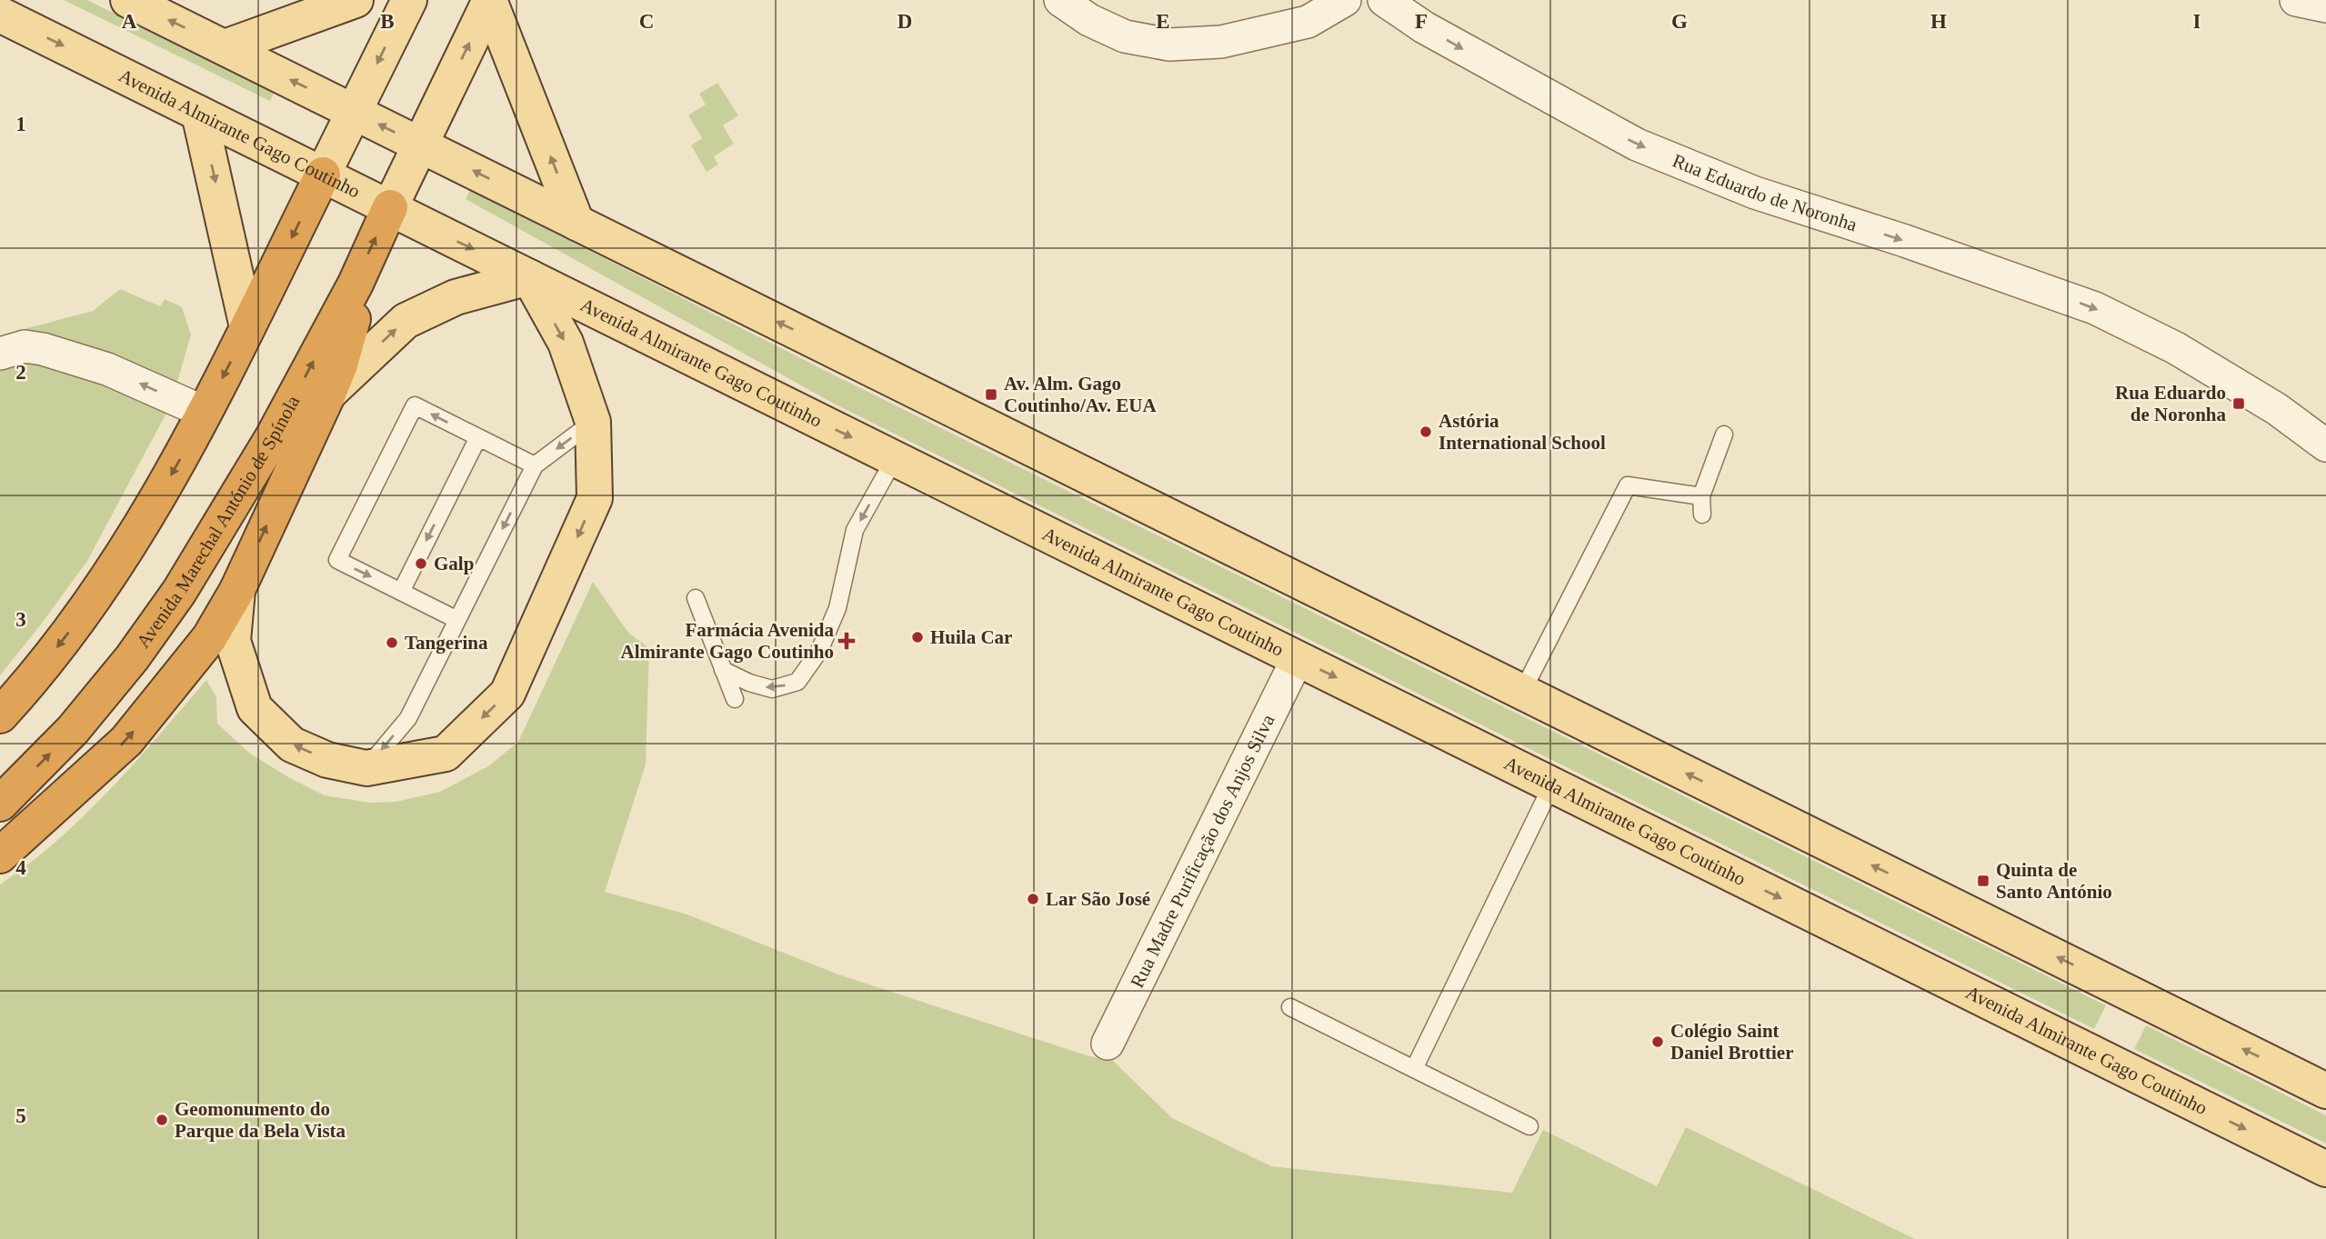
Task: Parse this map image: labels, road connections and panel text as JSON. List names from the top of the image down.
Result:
{
  "streets": {
    "highway": ["Avenida Marechal António de Spínola"],
    "main road": ["Avenida Almirante Gago Coutinho"],
    "street": ["Rua Eduardo de Noronha", "Rua Madre Purificação dos Anjos Silva"]
  },
  "crossings": [
    ["Avenida Almirante Gago Coutinho", "Avenida Marechal António de Spínola"],
    ["Avenida Almirante Gago Coutinho", "Rua Madre Purificação dos Anjos Silva"]
  ],
  "one_way": ["Rua Eduardo de Noronha"],
  "places": {
    "transit": ["Av. Alm. Gago Coutinho/Av. EUA", "Rua Eduardo de Noronha", "Quinta de Santo António"],
    "other": [
      "Astória International School",
      "Galp",
      "Huila Car",
      "Tangerina",
      "Lar São José",
      "Colégio Saint Daniel Brottier",
      "Geomonumento do Parque da Bela Vista"
    ],
    "health": ["Farmácia Avenida Almirante Gago Coutinho"]
  },
  "grid": {
    "columns": [
      "A",
      "B",
      "C",
      "D",
      "E",
      "F",
      "G",
      "H",
      "I"
    ],
    "rows": [
      "1",
      "2",
      "3",
      "4",
      "5"
    ]
  }
}
